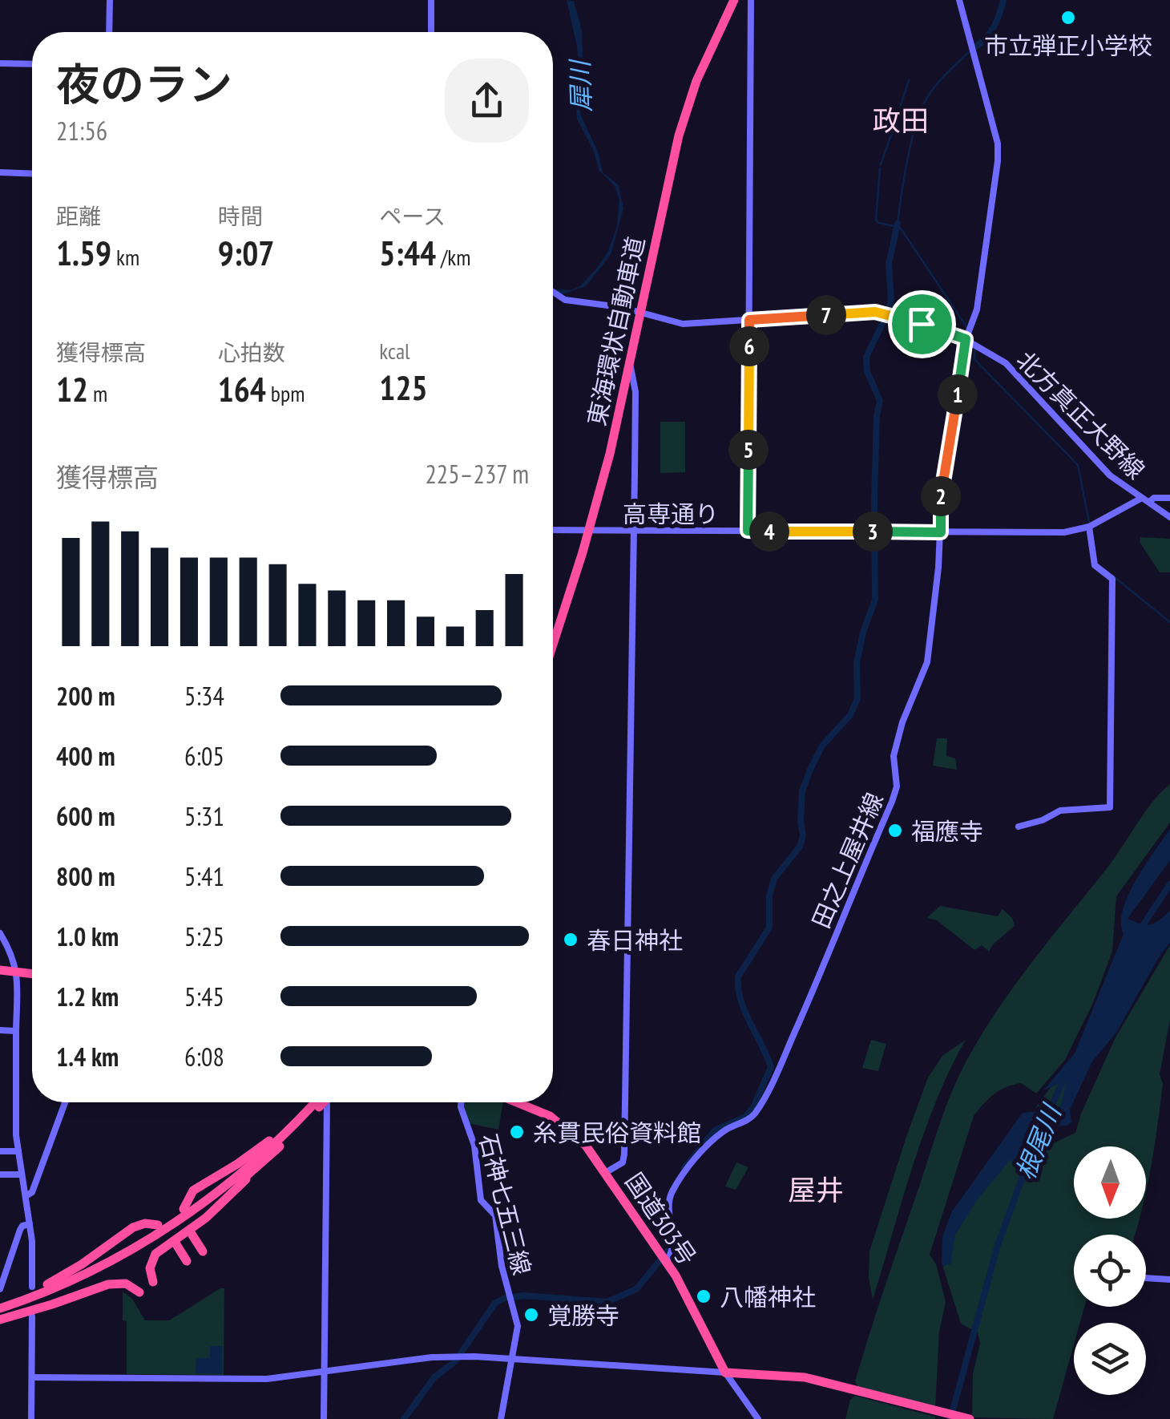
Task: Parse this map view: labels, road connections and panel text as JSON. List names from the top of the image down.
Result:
{
  "streets": {
    "highway": ["東海環状自動車道", "国道303号"],
    "street": [
      "北方真正大野線",
      "高専通り",
      "田之上屋井線",
      "石神七五三線"
    ]
  },
  "crossings": [
    ["北方真正大野線", "高専通り"],
    ["北方真正大野線", "田之上屋井線"],
    ["高専通り", "田之上屋井線"],
    ["田之上屋井線", "国道303号"]
  ],
  "districts": ["政田", "屋井"],
  "water": ["犀川", "根尾川"],
  "places": [
    "市立弾正小学校",
    "福應寺",
    "春日神社",
    "糸貫民俗資料館",
    "八幡神社",
    "覚勝寺"
  ],
  "north": "bottom",
  "page": {
    "heading": ["夜のラン", "21:56"],
    "stats": [
      ["距離", "1.59 km"],
      ["時間", "9:07"],
      ["ペース", "5:44 /km"],
      ["獲得標高", "12 m"],
      ["心拍数", "164 bpm"],
      ["kcal", "125"]
    ],
    "pins": [
      "7",
      "6",
      "1",
      "5",
      "2",
      "3",
      "4"
    ],
    "chart": ["獲得標高", "225–237 m"],
    "list": [
      {
        "name": "200 m",
        "note": "5:34"
      },
      {
        "name": "400 m",
        "note": "6:05"
      },
      {
        "name": "600 m",
        "note": "5:31"
      },
      {
        "name": "800 m",
        "note": "5:41"
      },
      {
        "name": "1.0 km",
        "note": "5:25"
      },
      {
        "name": "1.2 km",
        "note": "5:45"
      },
      {
        "name": "1.4 km",
        "note": "6:08"
      }
    ]
  }
}
